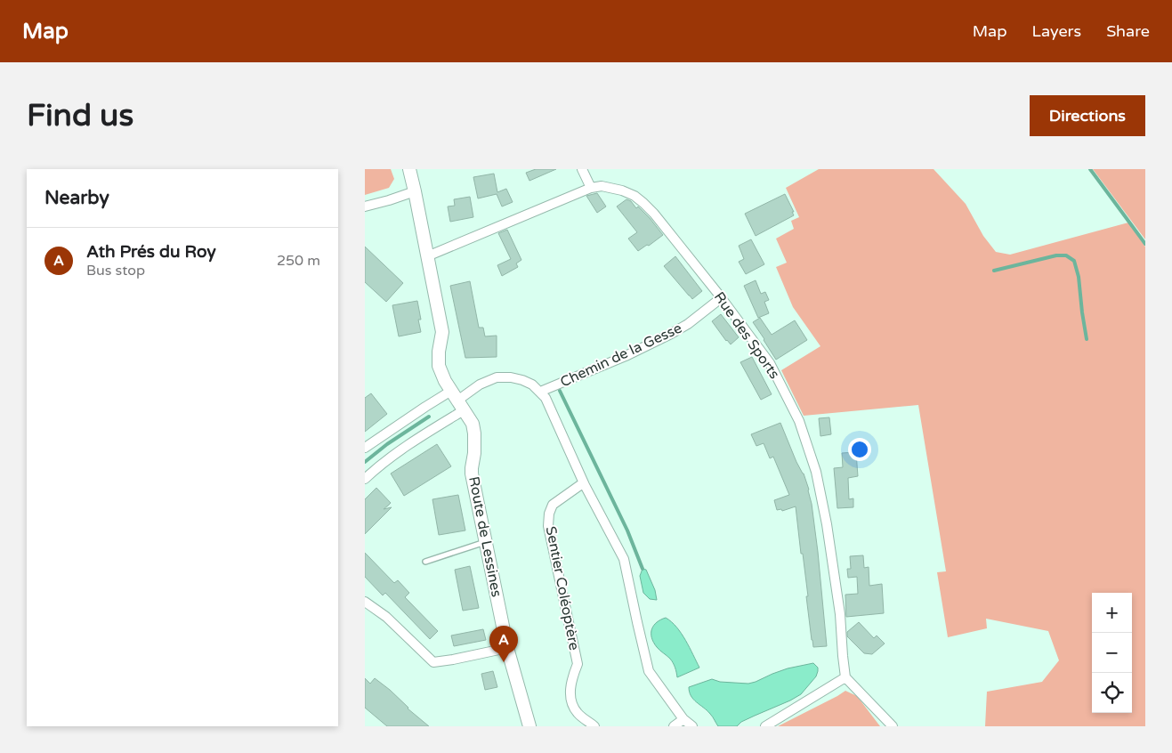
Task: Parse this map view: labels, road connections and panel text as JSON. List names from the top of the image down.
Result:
{
  "streets": {
    "main road": ["Route de Lessines"],
    "street": ["Rue des Sports", "Chemin de la Gesse", "Sentier Coléoptère"]
  },
  "crossings": [
    ["Rue des Sports", "Chemin de la Gesse"],
    ["Rue des Sports", "Route de Lessines"]
  ],
  "page": {
    "header": "Map",
    "nav": ["Map", "Layers", "Share"],
    "buttons": "Directions",
    "title": "Find us",
    "heading": "Nearby",
    "list": [
      {
        "mark": "A",
        "name": "Ath Prés du Roy",
        "note": "Bus stop",
        "value": "250 m"
      }
    ],
    "map_buttons": ["+", "−"],
    "pins": "A"
  }
}
